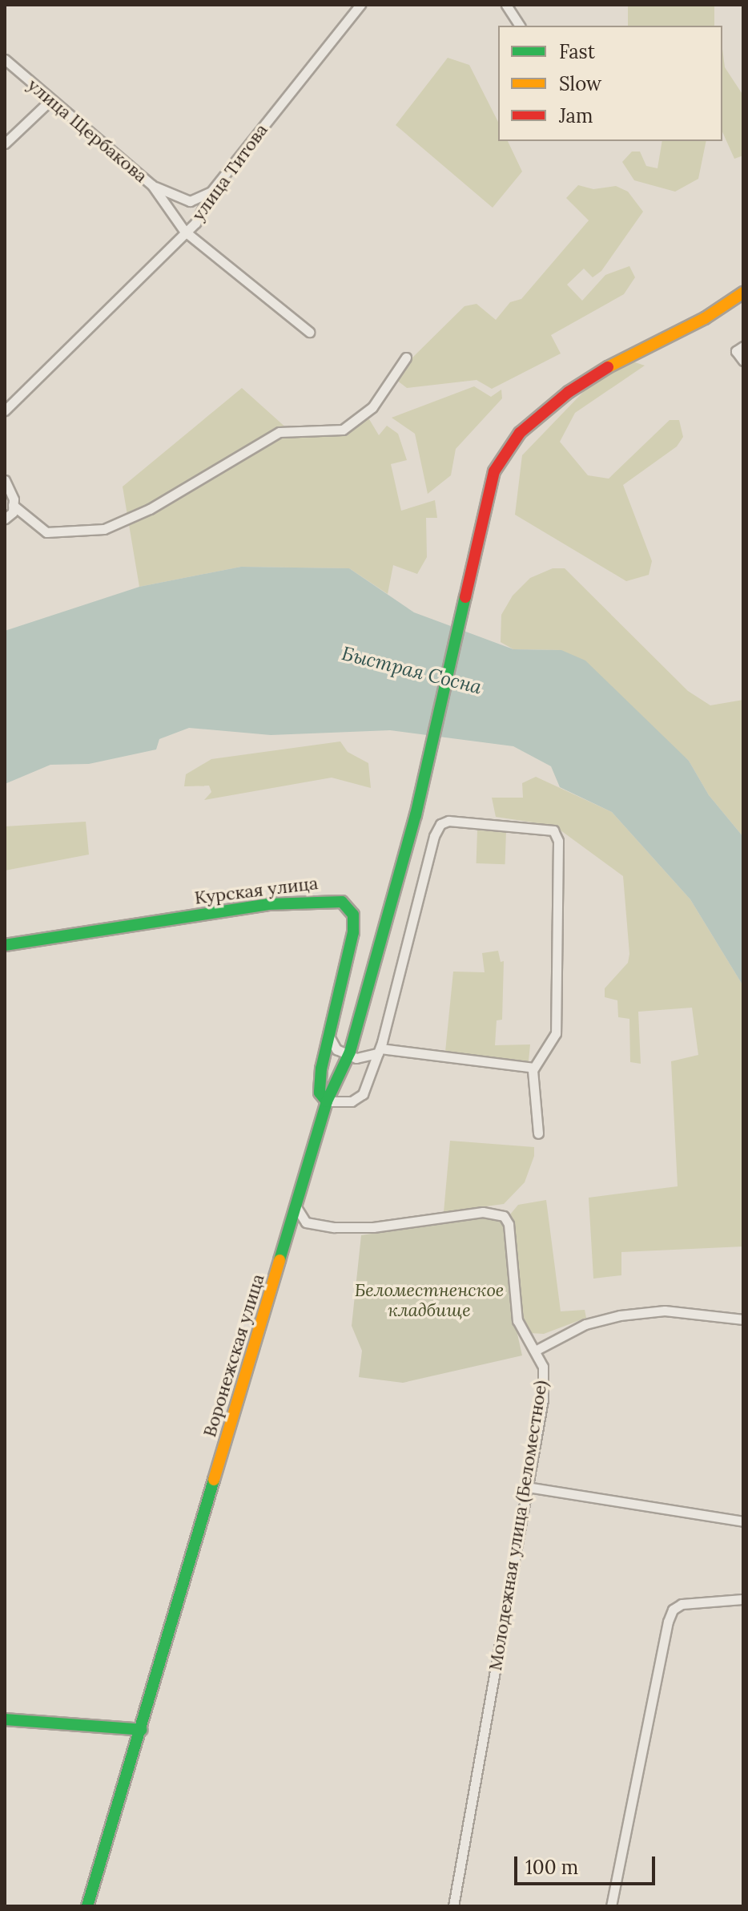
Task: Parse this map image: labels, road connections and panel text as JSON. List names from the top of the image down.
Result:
{
  "streets": {
    "street": [
      "улица Щербакова",
      "улица Титова",
      "Курская улица",
      "Воронежская улица",
      "Молодежная улица (Беломестное)"
    ]
  },
  "crossings": [
    ["улица Щербакова", "улица Титова"],
    ["Курская улица", "Воронежская улица"],
    ["Воронежская улица", "Молодежная улица (Беломестное)"]
  ],
  "water": ["Быстрая Сосна"],
  "parks": ["Беломестненское кладбище"],
  "legend": ["Fast", "Slow", "Jam"],
  "scale_bar": "100 m"
}
